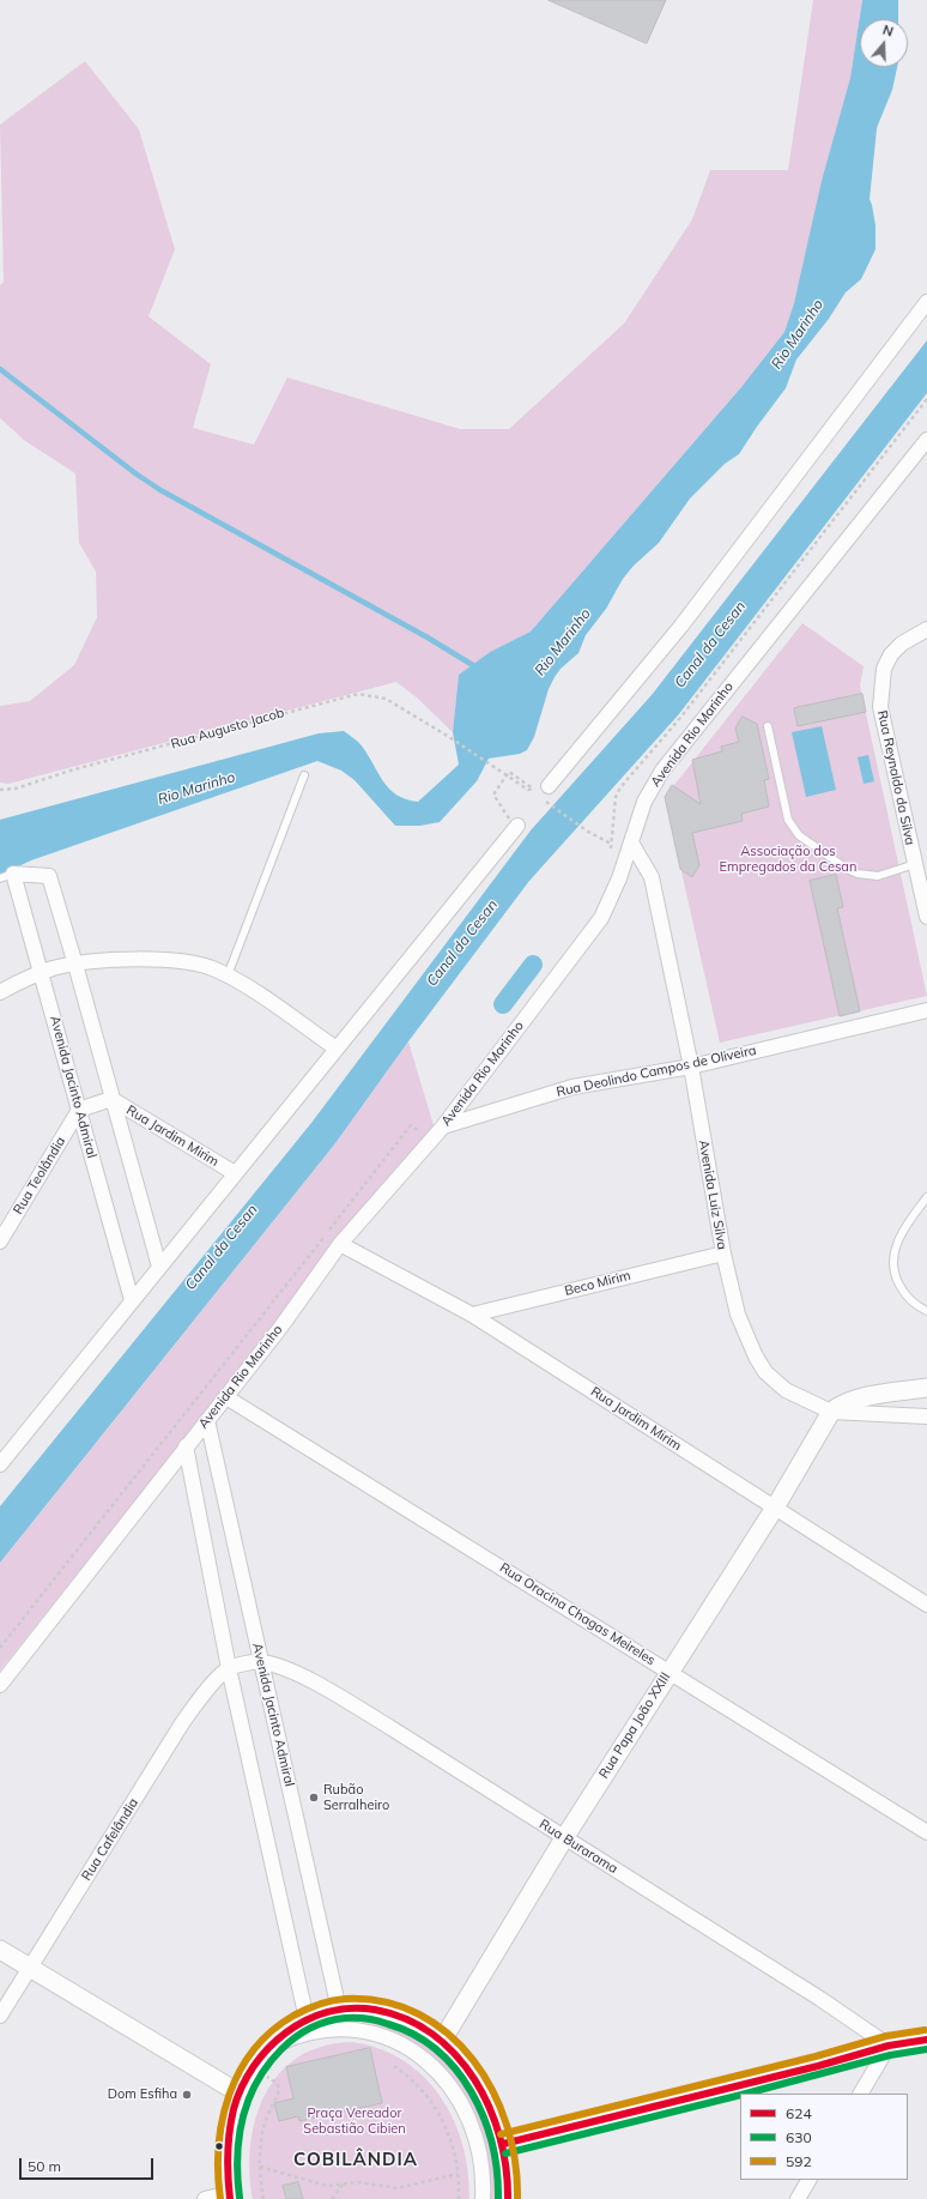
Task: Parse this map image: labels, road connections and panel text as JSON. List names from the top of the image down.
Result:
{
  "streets": {
    "street": [
      "Avenida Rio Marinho",
      "Rua Reynaldo da Silva",
      "Rua Deolindo Campos de Oliveira",
      "Avenida Jacinto Admiral",
      "Rua Jardim Mirim",
      "Rua Teolândia",
      "Avenida Luiz Silva",
      "Beco Mirim",
      "Rua Oracina Chagas Meireles",
      "Rua Papa João XXIII",
      "Rua Cafelândia",
      "Rua Burarama"
    ],
    "path": ["Rua Augusto Jacob"]
  },
  "crossings": [
    ["Avenida Rio Marinho", "Rua Deolindo Campos de Oliveira"],
    ["Avenida Rio Marinho", "Avenida Jacinto Admiral"],
    ["Avenida Rio Marinho", "Rua Jardim Mirim"],
    ["Avenida Rio Marinho", "Avenida Luiz Silva"],
    ["Avenida Rio Marinho", "Rua Oracina Chagas Meireles"],
    ["Rua Deolindo Campos de Oliveira", "Avenida Luiz Silva"],
    ["Avenida Jacinto Admiral", "Rua Jardim Mirim"],
    ["Avenida Jacinto Admiral", "Rua Teolândia"],
    ["Avenida Jacinto Admiral", "Rua Burarama"],
    ["Rua Jardim Mirim", "Beco Mirim"],
    ["Rua Jardim Mirim", "Rua Papa João XXIII"],
    ["Avenida Luiz Silva", "Beco Mirim"],
    ["Avenida Luiz Silva", "Rua Papa João XXIII"],
    ["Rua Oracina Chagas Meireles", "Rua Papa João XXIII"],
    ["Rua Papa João XXIII", "Rua Burarama"]
  ],
  "districts": ["COBILÂNDIA"],
  "water": ["Rio Marinho", "Canal da Cesan"],
  "parks": ["Associação dos Empregados da Cesan", "Praça Vereador Sebastião Cibien"],
  "places": ["Rubão Serralheiro", "Dom Esfiha"],
  "lines": ["transit line 592", "transit line 624", "transit line 630"],
  "legend": ["624", "630", "592"],
  "scale_bar": "50 m",
  "north": "top"
}
